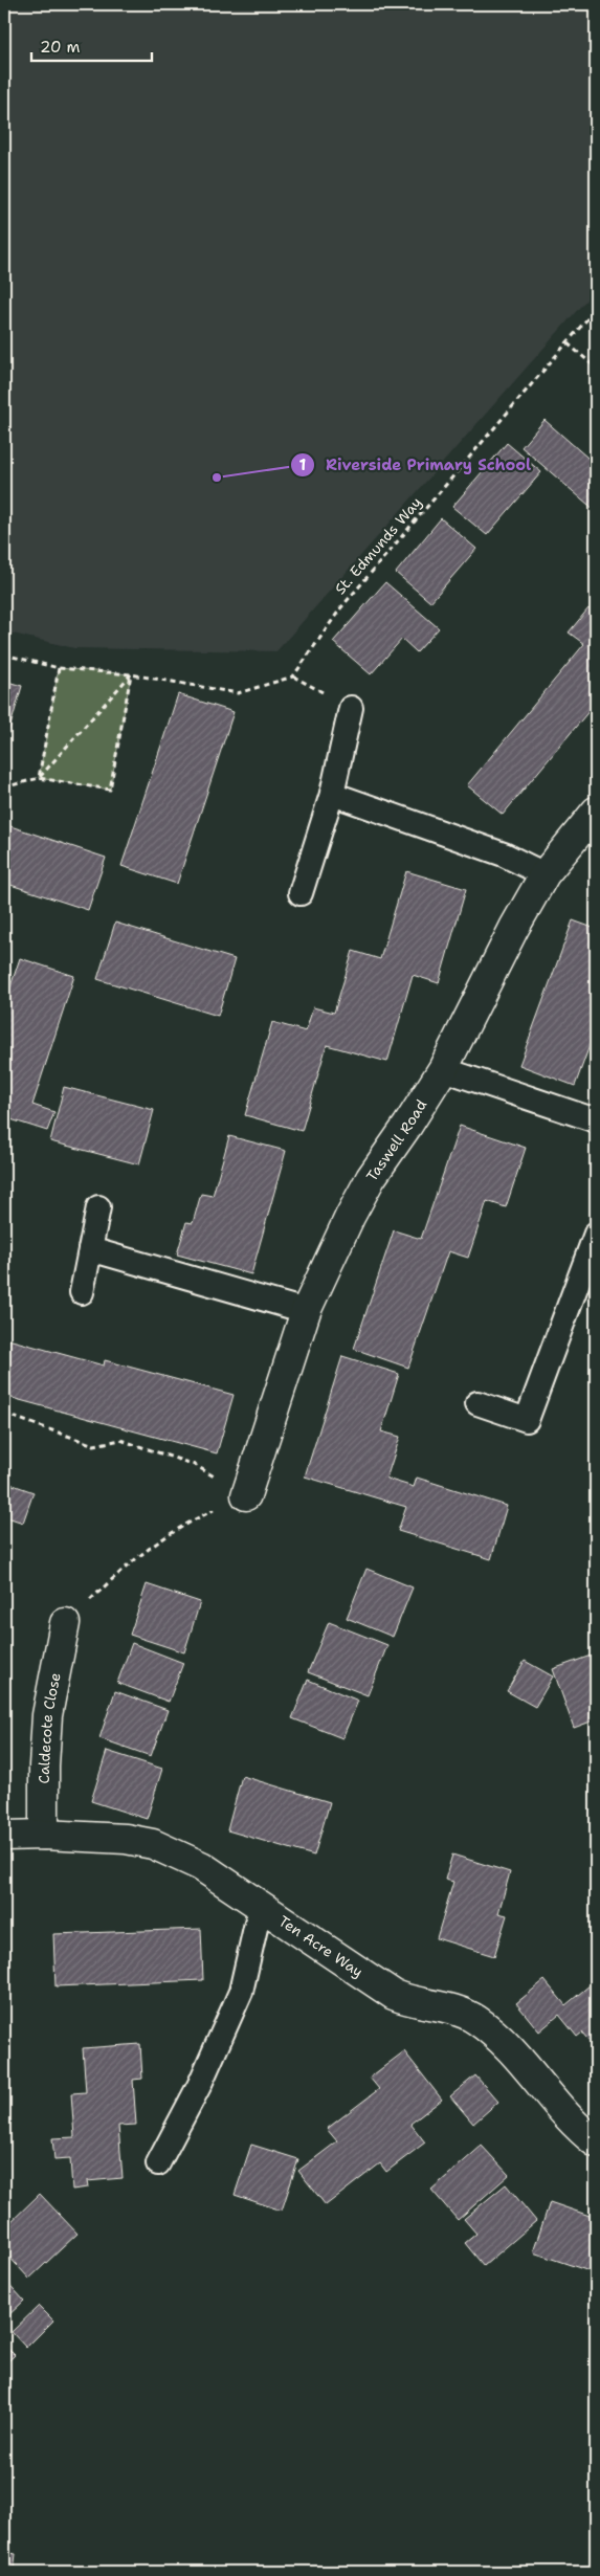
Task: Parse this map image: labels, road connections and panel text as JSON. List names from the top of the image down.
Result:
{
  "streets": {
    "street": ["Taswell Road", "Caldecote Close", "Ten Acre Way"],
    "path": ["St. Edmunds Way"]
  },
  "crossings": [
    ["Caldecote Close", "Ten Acre Way"]
  ],
  "places": ["Riverside Primary School"],
  "scale_bar": "20 m"
}
